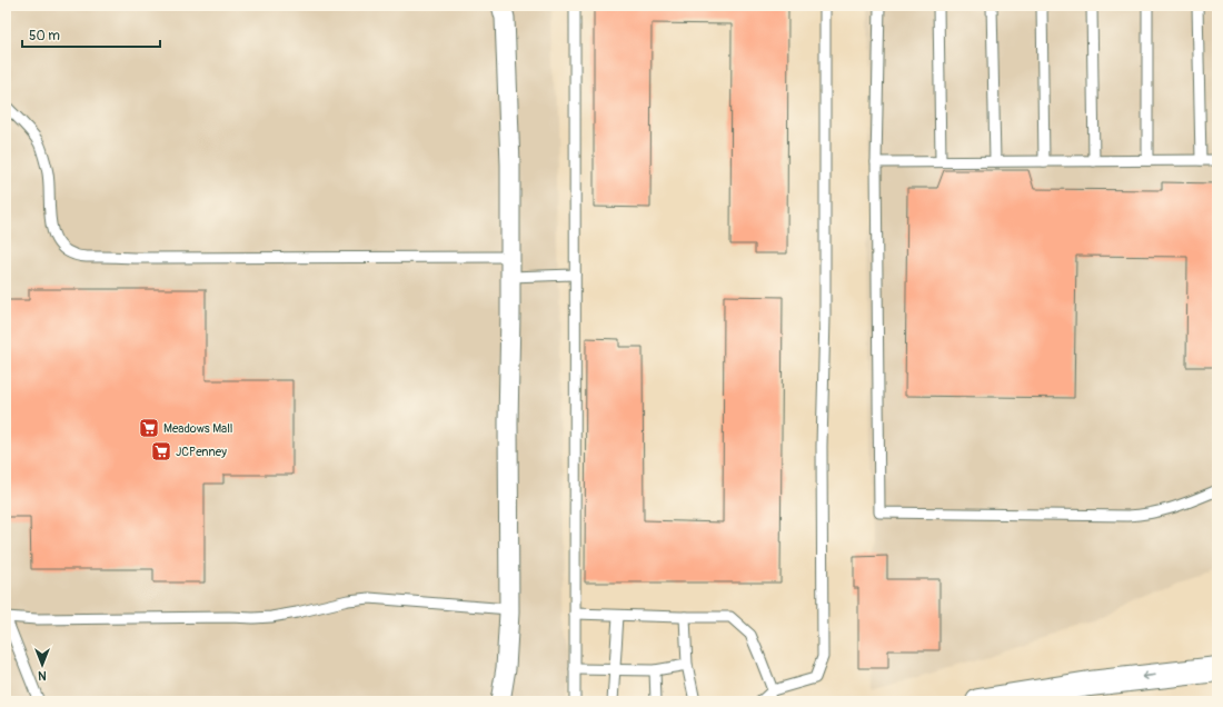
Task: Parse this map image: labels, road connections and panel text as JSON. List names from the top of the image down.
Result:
{
  "places": {
    "supermarket": ["Meadows Mall", "JCPenney"]
  },
  "scale_bar": "50 m",
  "north": "bottom"
}
